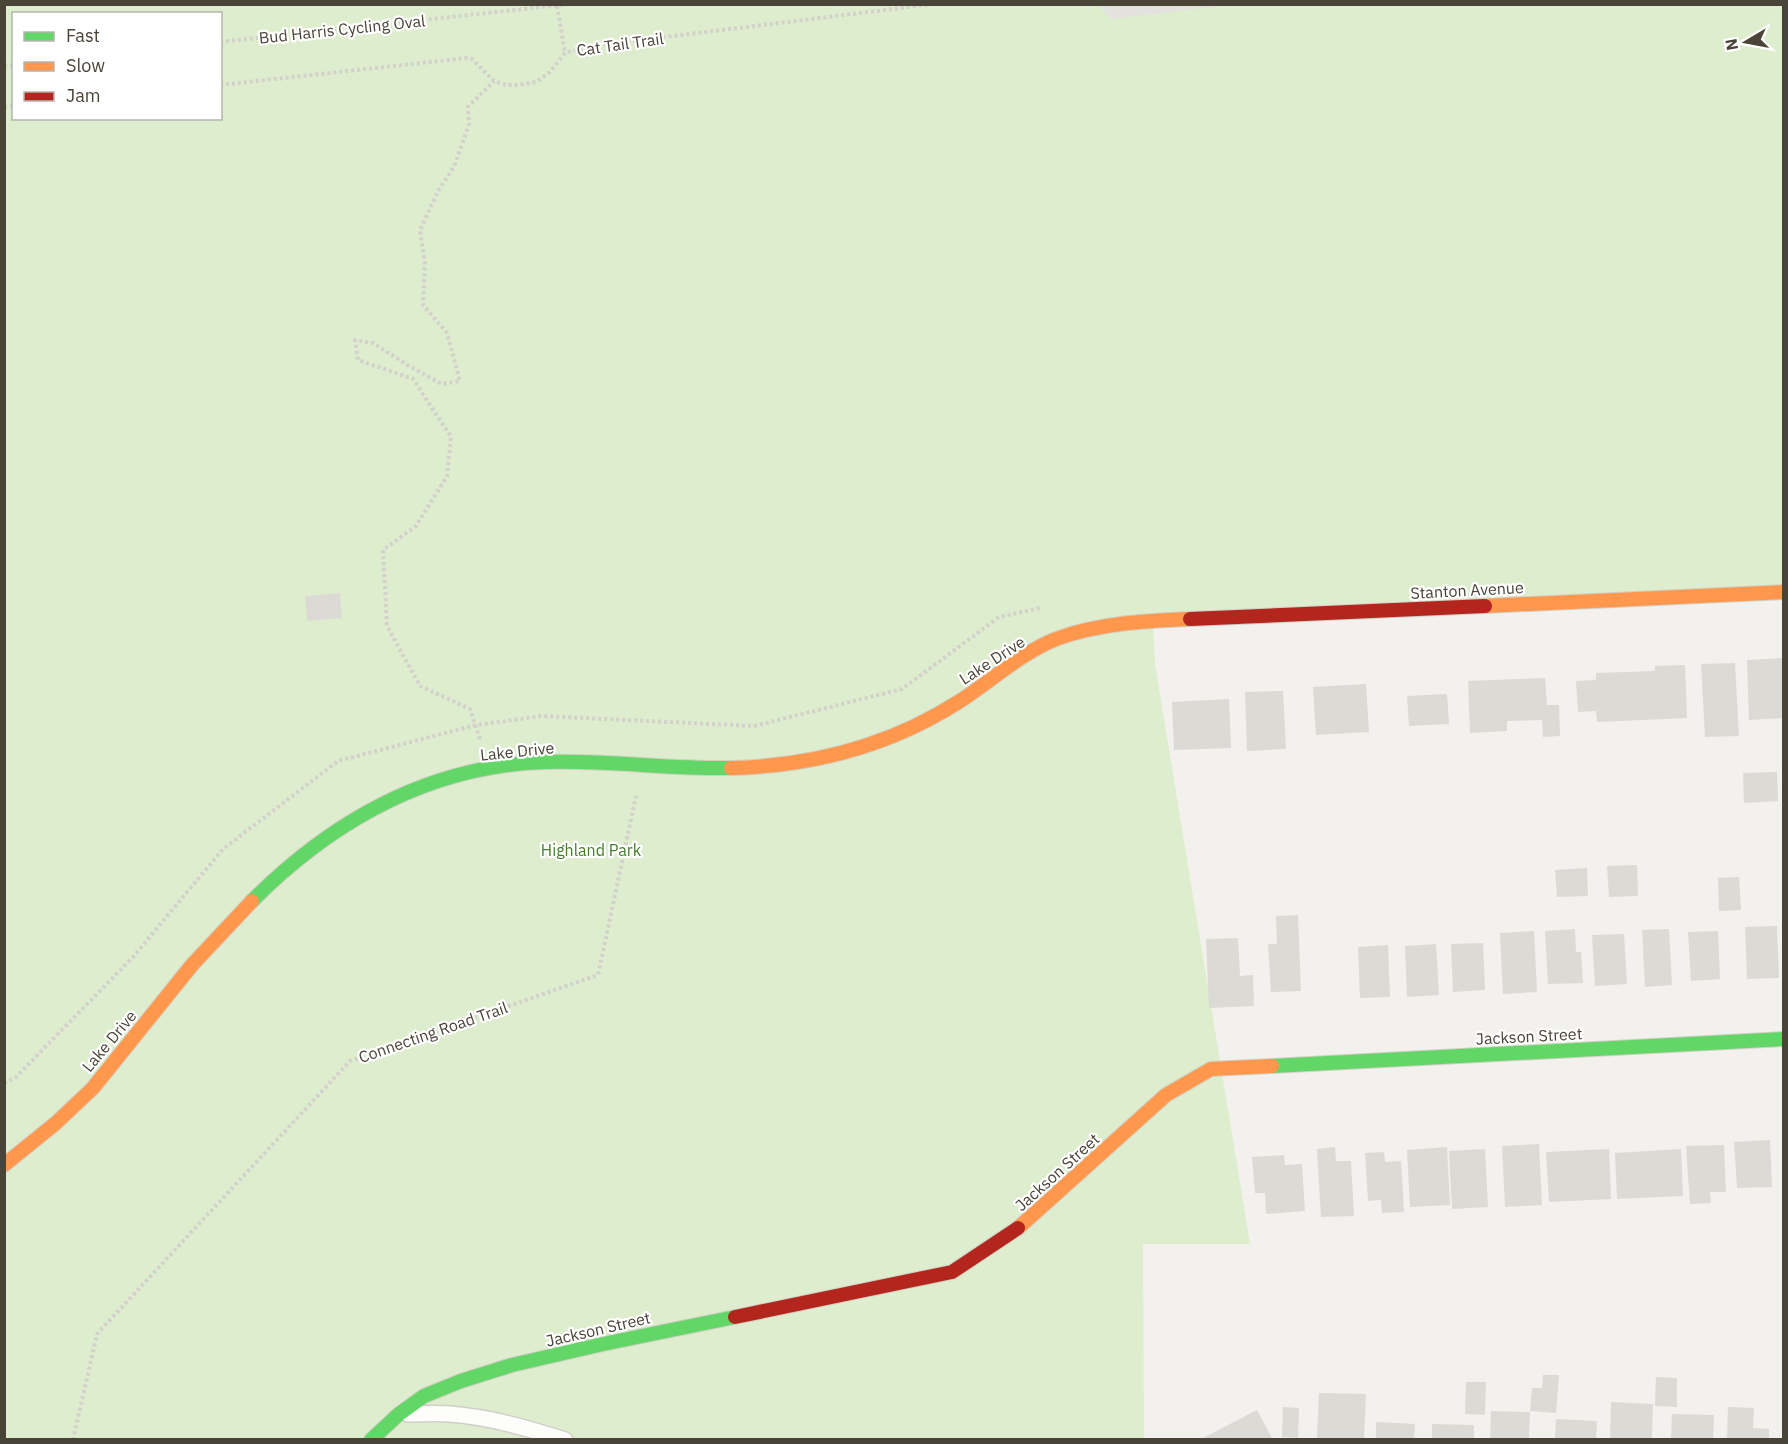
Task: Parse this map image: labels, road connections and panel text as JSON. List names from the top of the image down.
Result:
{
  "streets": {
    "street": ["Stanton Avenue", "Lake Drive", "Jackson Street"],
    "path": ["Bud Harris Cycling Oval", "Cat Tail Trail", "Connecting Road Trail"]
  },
  "crossings": [
    ["Stanton Avenue", "Lake Drive"],
    ["Lake Drive", "Connecting Road Trail"]
  ],
  "parks": ["Highland Park"],
  "legend": ["Fast", "Slow", "Jam"],
  "north": "left"
}
